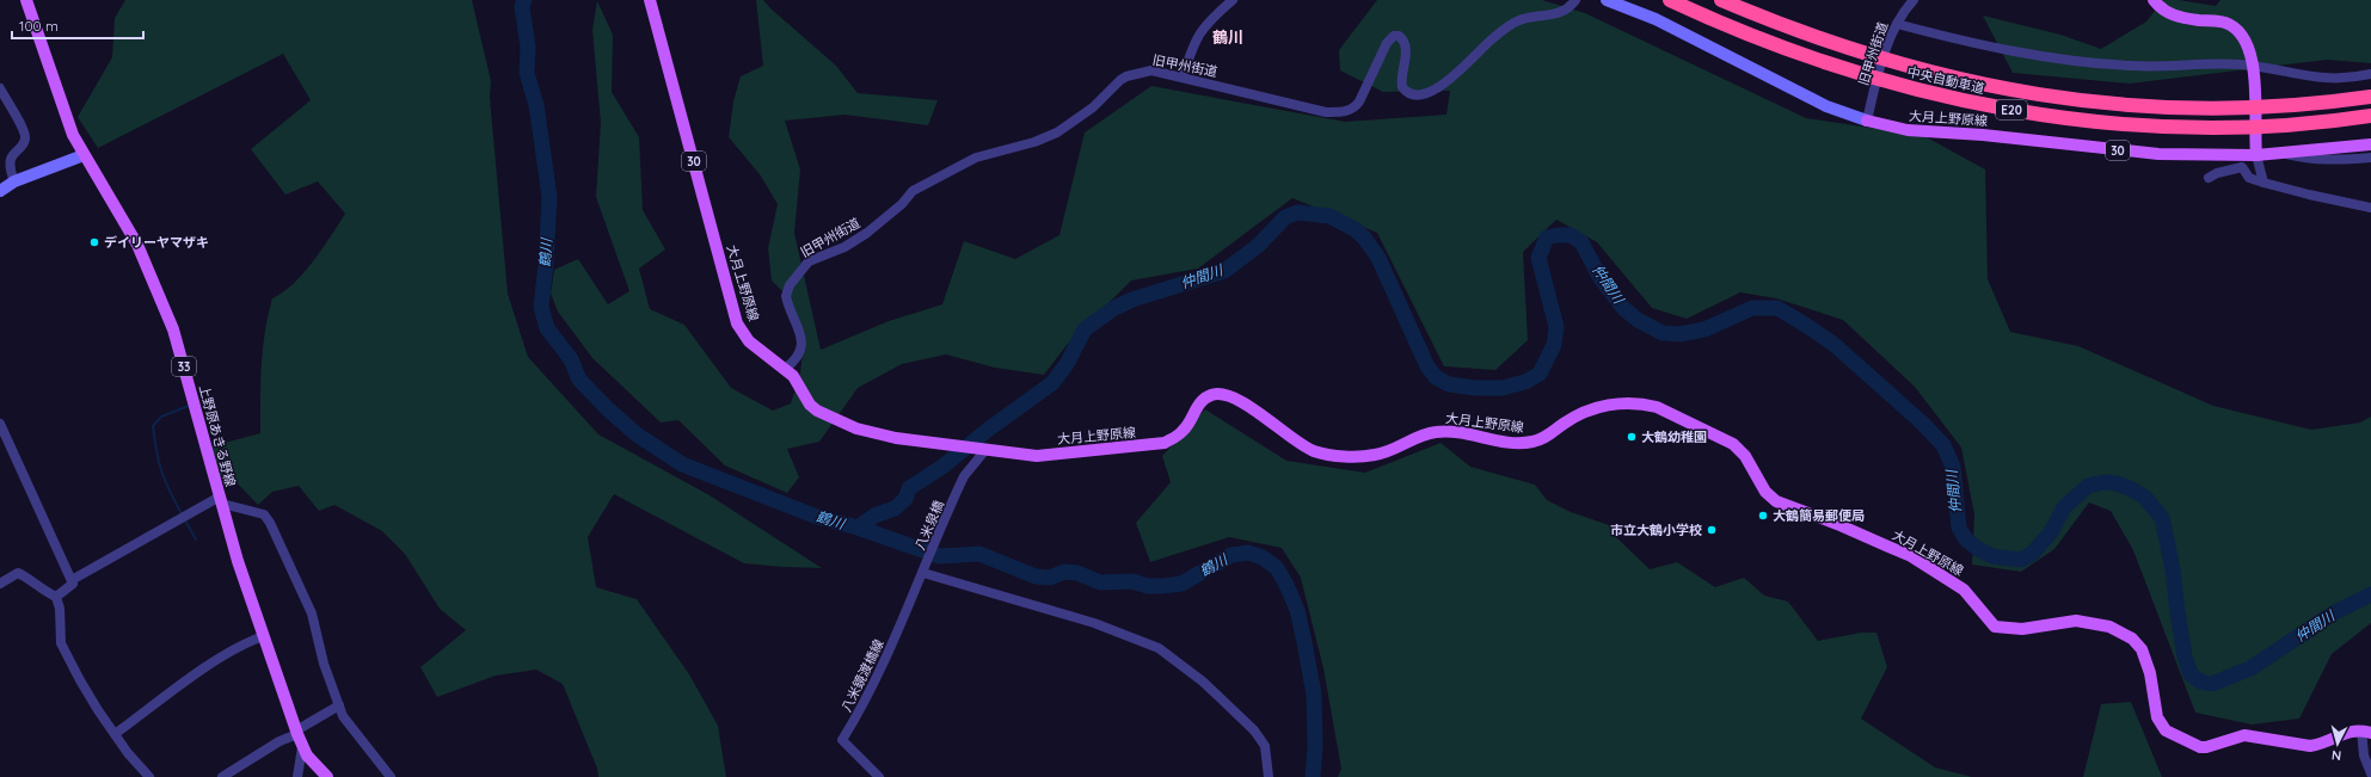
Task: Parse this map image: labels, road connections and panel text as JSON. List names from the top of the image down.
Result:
{
  "streets": {
    "highway": ["中央自動車道", "E20"],
    "main road": [
      "大月上野原線",
      "30",
      "33",
      "上野原あきる野線"
    ],
    "street": ["旧甲州街道", "八米泉橋", "八米鏡渡橋線"]
  },
  "crossings": [
    ["旧甲州街道", "大月上野原線"],
    ["大月上野原線", "八米泉橋"],
    ["八米泉橋", "八米鏡渡橋線"]
  ],
  "districts": ["鶴川"],
  "water": ["鶴川", "仲間川"],
  "places": [
    "デイリーヤマザキ",
    "大鶴幼稚園",
    "大鶴簡易郵便局",
    "市立大鶴小学校"
  ],
  "scale_bar": "100 m",
  "north": "bottom"
}
